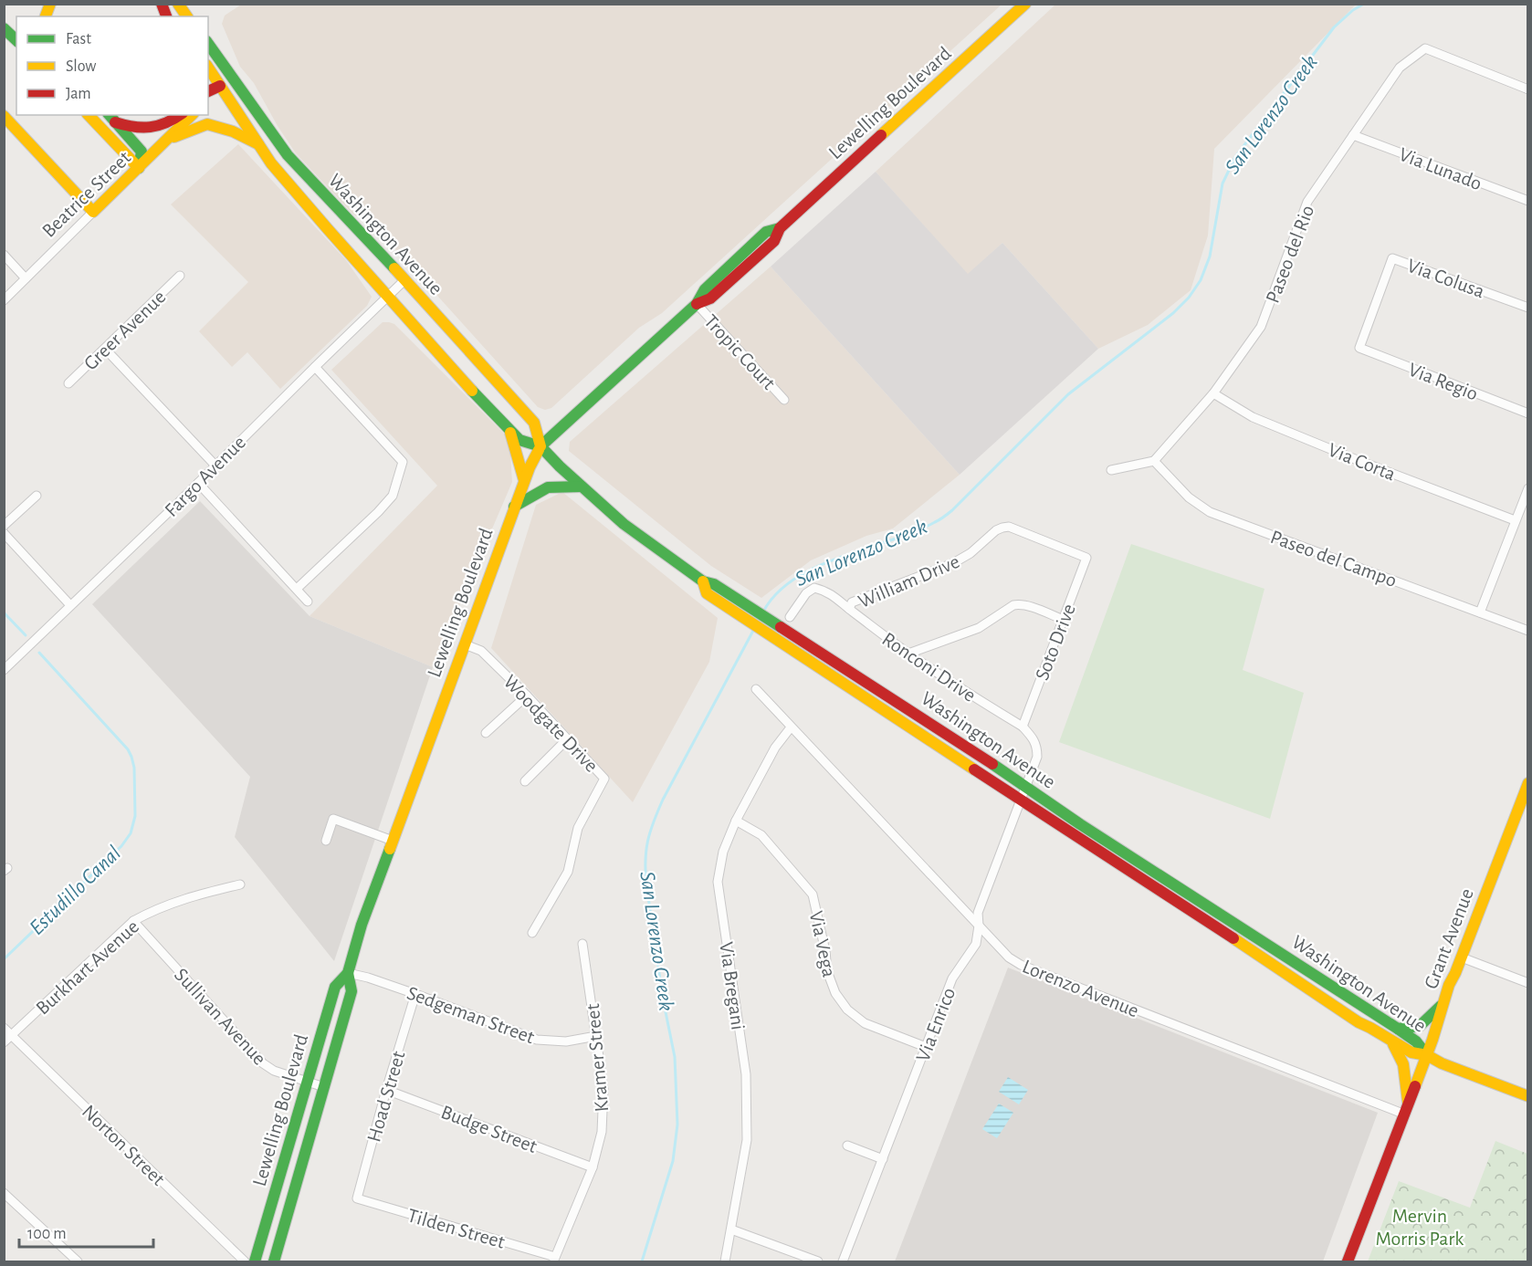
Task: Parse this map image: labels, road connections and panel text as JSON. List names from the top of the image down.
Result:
{
  "streets": {
    "main road": [
      "Lewelling Boulevard",
      "Beatrice Street",
      "Washington Avenue",
      "Grant Avenue"
    ],
    "street": [
      "Via Lunado",
      "Paseo del Rio",
      "Via Colusa",
      "Greer Avenue",
      "Tropic Court",
      "Via Regio",
      "Via Corta",
      "Fargo Avenue",
      "Paseo del Campo",
      "William Drive",
      "Soto Drive",
      "Ronconi Drive",
      "Woodgate Drive",
      "Via Vega",
      "Burkhart Avenue",
      "Via Bregani",
      "Lorenzo Avenue",
      "Sedgeman Street",
      "Sullivan Avenue",
      "Via Enrico",
      "Kramer Street",
      "Hoad Street",
      "Budge Street",
      "Norton Street",
      "Tilden Street"
    ]
  },
  "crossings": [
    ["Lewelling Boulevard", "Washington Avenue"],
    ["Lewelling Boulevard", "Tropic Court"],
    ["Lewelling Boulevard", "Woodgate Drive"],
    ["Lewelling Boulevard", "Sedgeman Street"],
    ["Lewelling Boulevard", "Sullivan Avenue"],
    ["Via Lunado", "Paseo del Rio"],
    ["Washington Avenue", "Fargo Avenue"],
    ["Washington Avenue", "Ronconi Drive"],
    ["Washington Avenue", "Grant Avenue"],
    ["Washington Avenue", "Via Enrico"],
    ["Paseo del Rio", "Via Corta"],
    ["Paseo del Rio", "Paseo del Campo"],
    ["Via Colusa", "Via Regio"],
    ["William Drive", "Soto Drive"],
    ["William Drive", "Ronconi Drive"],
    ["Soto Drive", "Ronconi Drive"],
    ["Ronconi Drive", "Via Enrico"],
    ["Grant Avenue", "Lorenzo Avenue"],
    ["Via Vega", "Via Bregani"],
    ["Via Vega", "Via Enrico"],
    ["Burkhart Avenue", "Sullivan Avenue"],
    ["Burkhart Avenue", "Norton Street"],
    ["Via Bregani", "Lorenzo Avenue"],
    ["Lorenzo Avenue", "Via Enrico"],
    ["Sedgeman Street", "Kramer Street"],
    ["Sedgeman Street", "Hoad Street"],
    ["Kramer Street", "Budge Street"],
    ["Kramer Street", "Tilden Street"],
    ["Hoad Street", "Budge Street"],
    ["Hoad Street", "Tilden Street"]
  ],
  "water": ["San Lorenzo Creek", "Estudillo Canal"],
  "parks": ["Mervin Morris Park"],
  "legend": ["Fast", "Slow", "Jam"],
  "scale_bar": "100 m"
}
